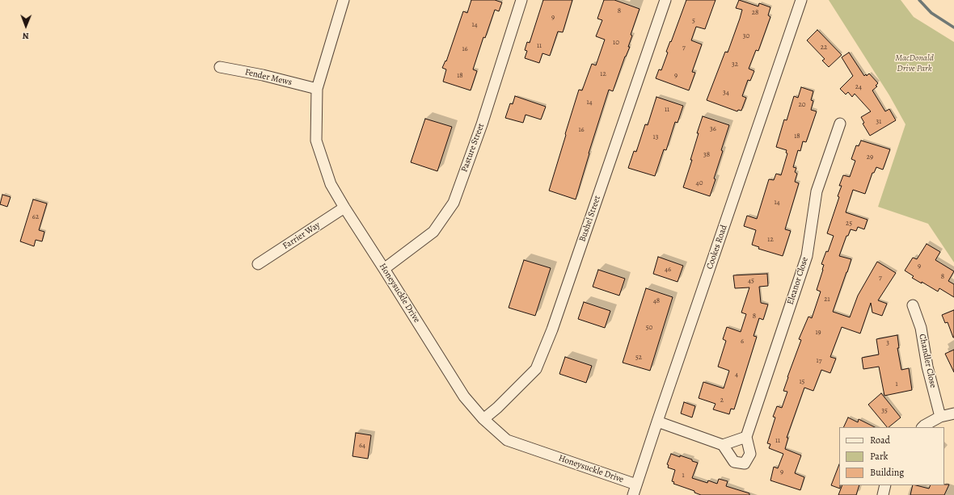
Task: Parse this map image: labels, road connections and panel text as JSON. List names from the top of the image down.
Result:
{
  "streets": {
    "street": [
      "Fender Mews",
      "Pasture Street",
      "Bushel Street",
      "Farrier Way",
      "Cookes Road",
      "Eleanor Close",
      "Honeysuckle Drive",
      "Chandler Close"
    ]
  },
  "crossings": [
    ["Fender Mews", "Honeysuckle Drive"],
    ["Pasture Street", "Honeysuckle Drive"],
    ["Bushel Street", "Honeysuckle Drive"],
    ["Farrier Way", "Honeysuckle Drive"],
    ["Cookes Road", "Honeysuckle Drive"]
  ],
  "parks": ["MacDonald Drive Park"],
  "house_numbers": [
    "8",
    "28",
    "9",
    "5",
    "14",
    "30",
    "10",
    "11",
    "7",
    "22",
    "16",
    "32",
    "12",
    "18",
    "9",
    "24",
    "34",
    "14",
    "20",
    "11",
    "31",
    "36",
    "16",
    "18",
    "13",
    "38",
    "29",
    "40",
    "14",
    "62",
    "25",
    "12",
    "9",
    "46",
    "8",
    "7",
    "45",
    "21",
    "48",
    "8",
    "50",
    "19",
    "6",
    "3",
    "52",
    "17",
    "4",
    "15",
    "1",
    "2",
    "35",
    "11",
    "64",
    "9",
    "1"
  ],
  "legend": ["Road", "Park", "Building"],
  "north": "bottom"
}
